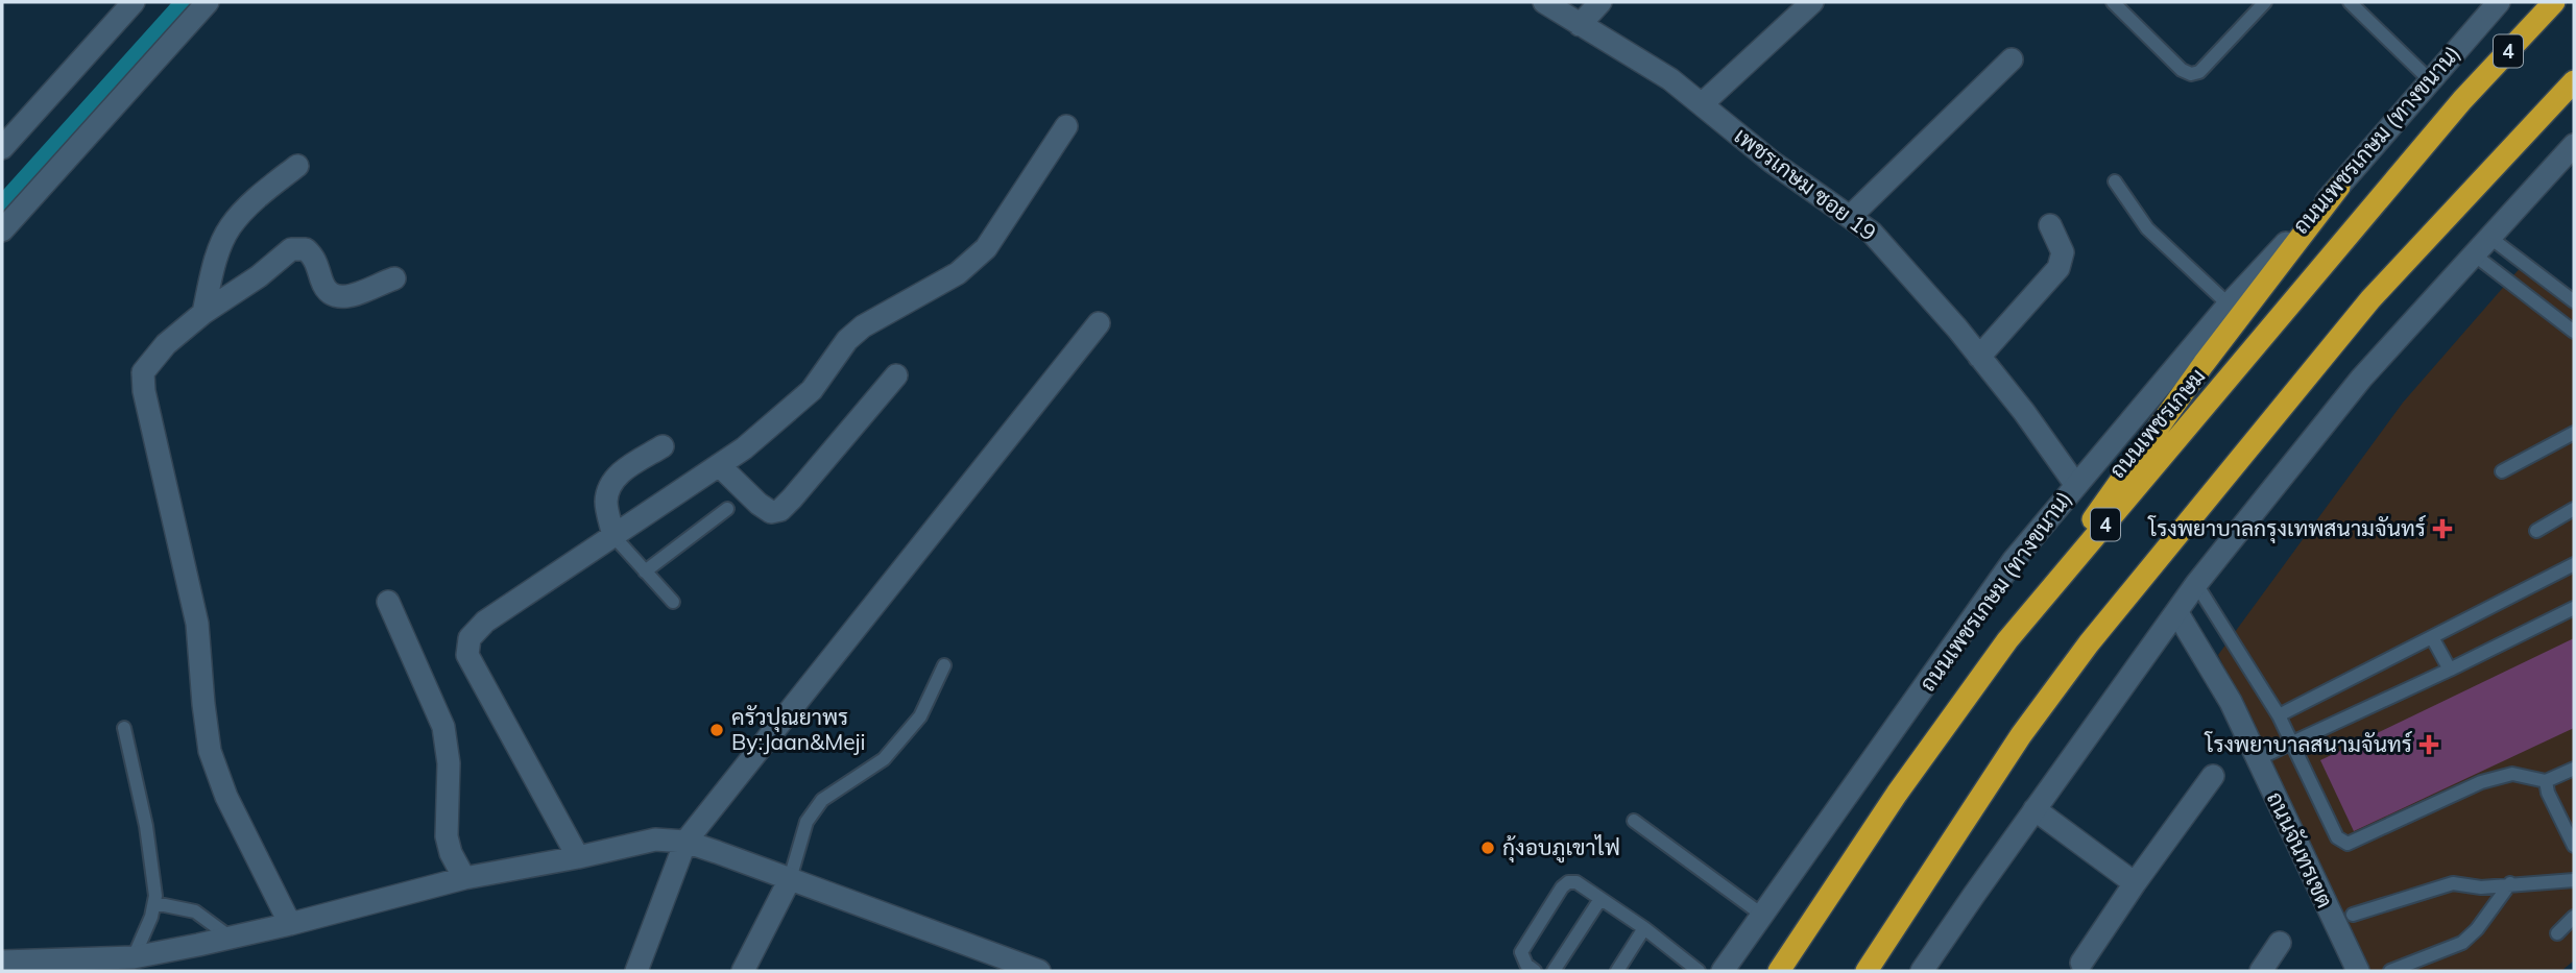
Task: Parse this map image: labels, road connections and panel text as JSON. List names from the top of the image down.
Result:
{
  "streets": {
    "highway": ["4", "ถนนเพชรเกษม"],
    "street": ["ถนนเพชรเกษม (ทางขนาน)", "เพชรเกษม ซอย 19", "ถนนจันทรเขต"]
  },
  "crossings": [
    ["ถนนเพชรเกษม (ทางขนาน)", "เพชรเกษม ซอย 19"]
  ],
  "places": {
    "health": ["โรงพยาบาลกรุงเทพสนามจันทร์", "โรงพยาบาลสนามจันทร์"],
    "other": ["ครัวปุณยาพร By:Jaan&Meji", "กุ้งอบภูเขาไฟ"]
  }
}
